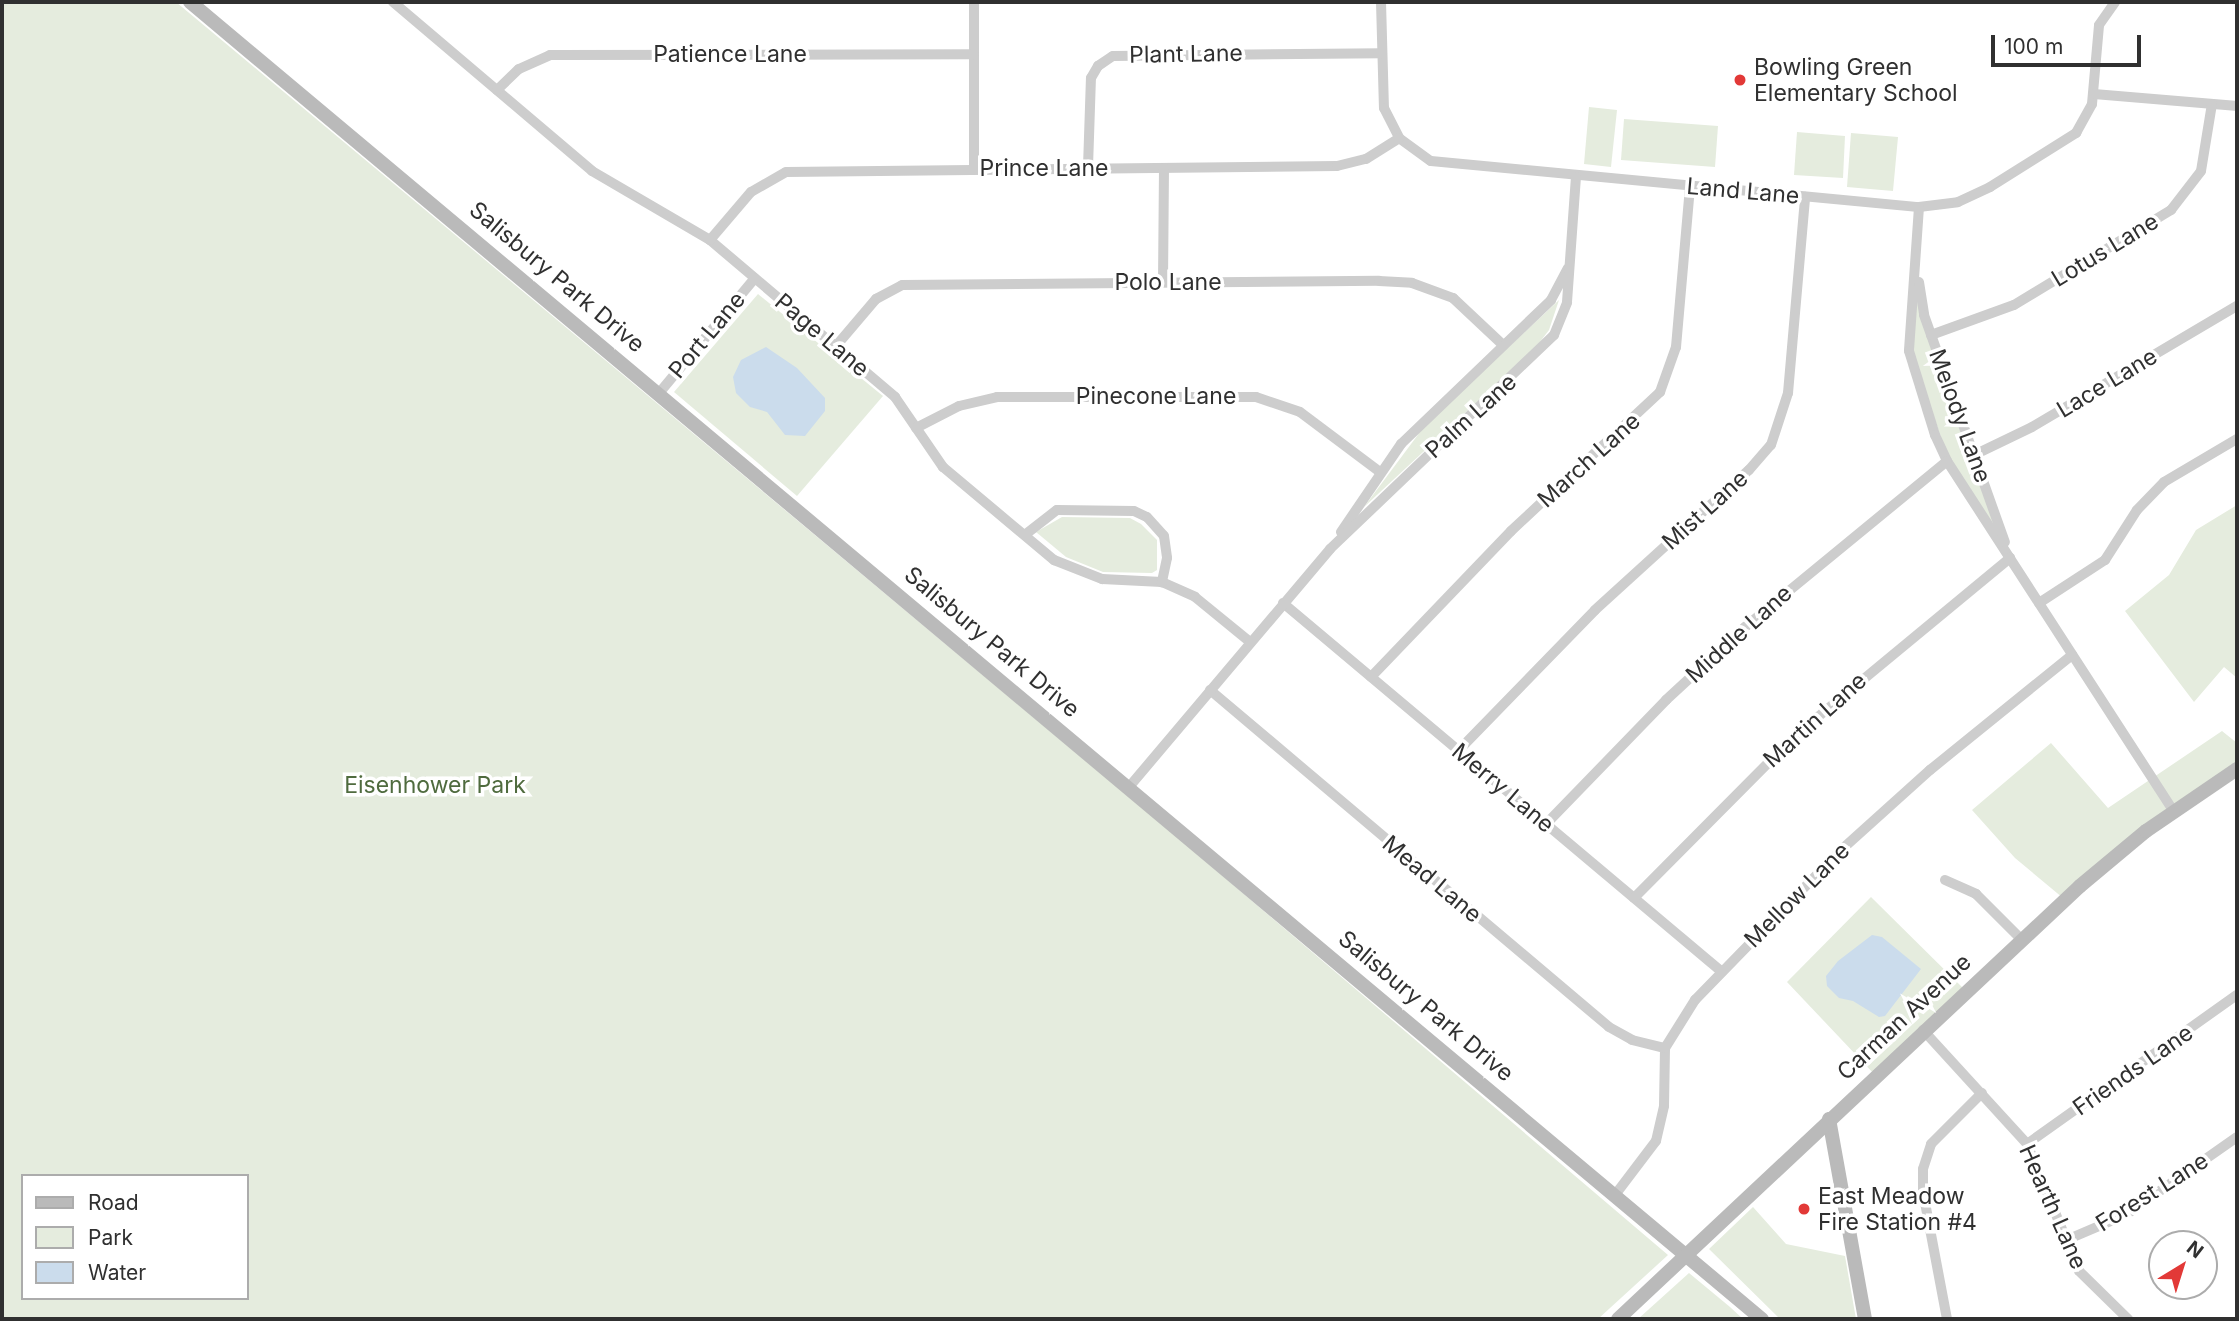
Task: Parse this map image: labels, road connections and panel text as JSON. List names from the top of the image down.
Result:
{
  "streets": {
    "main road": ["Salisbury Park Drive", "Carman Avenue"],
    "street": [
      "Patience Lane",
      "Plant Lane",
      "Prince Lane",
      "Land Lane",
      "Lotus Lane",
      "Polo Lane",
      "Port Lane",
      "Page Lane",
      "Lace Lane",
      "Pinecone Lane",
      "Palm Lane",
      "Melody Lane",
      "March Lane",
      "Mist Lane",
      "Middle Lane",
      "Martin Lane",
      "Merry Lane",
      "Mead Lane",
      "Mellow Lane",
      "Friends Lane",
      "Forest Lane",
      "Hearth Lane"
    ]
  },
  "crossings": [
    ["Patience Lane", "Page Lane"],
    ["Plant Lane", "Prince Lane"],
    ["Plant Lane", "Land Lane"],
    ["Prince Lane", "Land Lane"],
    ["Prince Lane", "Page Lane"],
    ["Land Lane", "Palm Lane"],
    ["Land Lane", "Melody Lane"],
    ["Land Lane", "March Lane"],
    ["Land Lane", "Mist Lane"],
    ["Lotus Lane", "Melody Lane"],
    ["Salisbury Park Drive", "Port Lane"],
    ["Salisbury Park Drive", "Palm Lane"],
    ["Salisbury Park Drive", "Mellow Lane"],
    ["Salisbury Park Drive", "Carman Avenue"],
    ["Polo Lane", "Page Lane"],
    ["Polo Lane", "Palm Lane"],
    ["Port Lane", "Page Lane"],
    ["Page Lane", "Pinecone Lane"],
    ["Page Lane", "Palm Lane"],
    ["Lace Lane", "Melody Lane"],
    ["Pinecone Lane", "Palm Lane"],
    ["Palm Lane", "Merry Lane"],
    ["Palm Lane", "Mead Lane"],
    ["Melody Lane", "Middle Lane"],
    ["Melody Lane", "Martin Lane"],
    ["Melody Lane", "Mellow Lane"],
    ["Melody Lane", "Carman Avenue"],
    ["March Lane", "Merry Lane"],
    ["Mist Lane", "Merry Lane"],
    ["Middle Lane", "Merry Lane"],
    ["Martin Lane", "Merry Lane"],
    ["Merry Lane", "Mellow Lane"],
    ["Mead Lane", "Mellow Lane"],
    ["Carman Avenue", "Hearth Lane"],
    ["Friends Lane", "Hearth Lane"],
    ["Forest Lane", "Hearth Lane"]
  ],
  "parks": ["Eisenhower Park"],
  "places": ["Bowling Green Elementary School", "East Meadow Fire Station #4"],
  "legend": ["Road", "Park", "Water"],
  "scale_bar": "100 m",
  "north": "top right"
}
